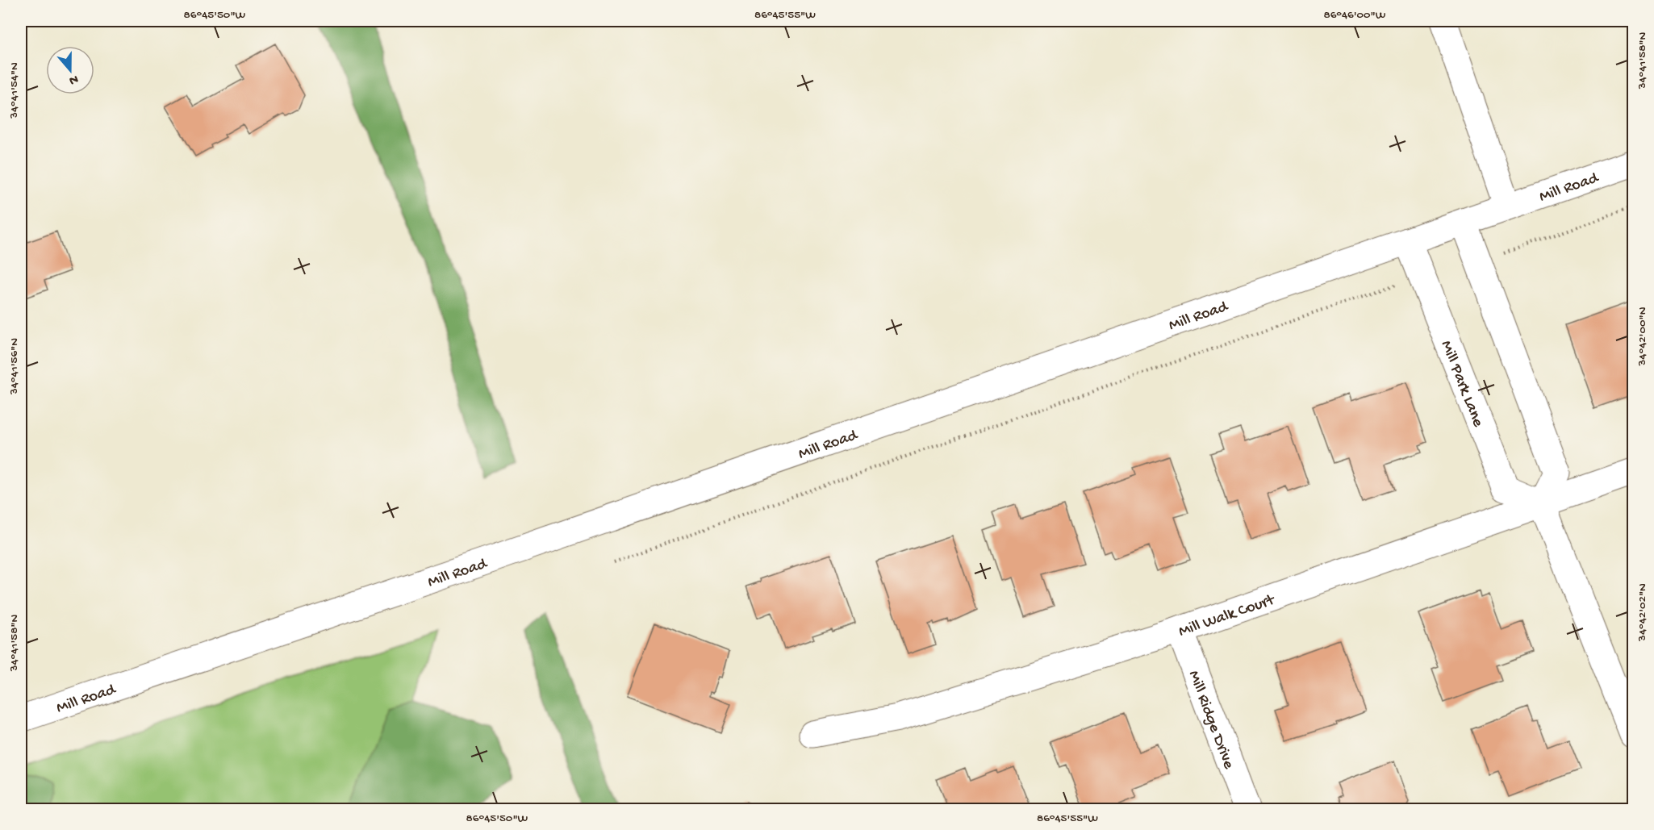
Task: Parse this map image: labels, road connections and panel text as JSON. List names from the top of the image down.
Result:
{
  "streets": {
    "street": [
      "Mill Road",
      "Mill Park Lane",
      "Mill Walk Court",
      "Mill Ridge Drive"
    ]
  },
  "crossings": [
    ["Mill Road", "Mill Park Lane"],
    ["Mill Park Lane", "Mill Walk Court"],
    ["Mill Walk Court", "Mill Ridge Drive"]
  ],
  "north": "bottom",
  "coordinates": [
    "86°45'50\"W",
    "86°45'55\"W",
    "86°46'00\"W",
    "34°41'58\"N",
    "34°41'54\"N",
    "34°42'00\"N",
    "34°41'56\"N",
    "34°42'02\"N"
  ]
}
